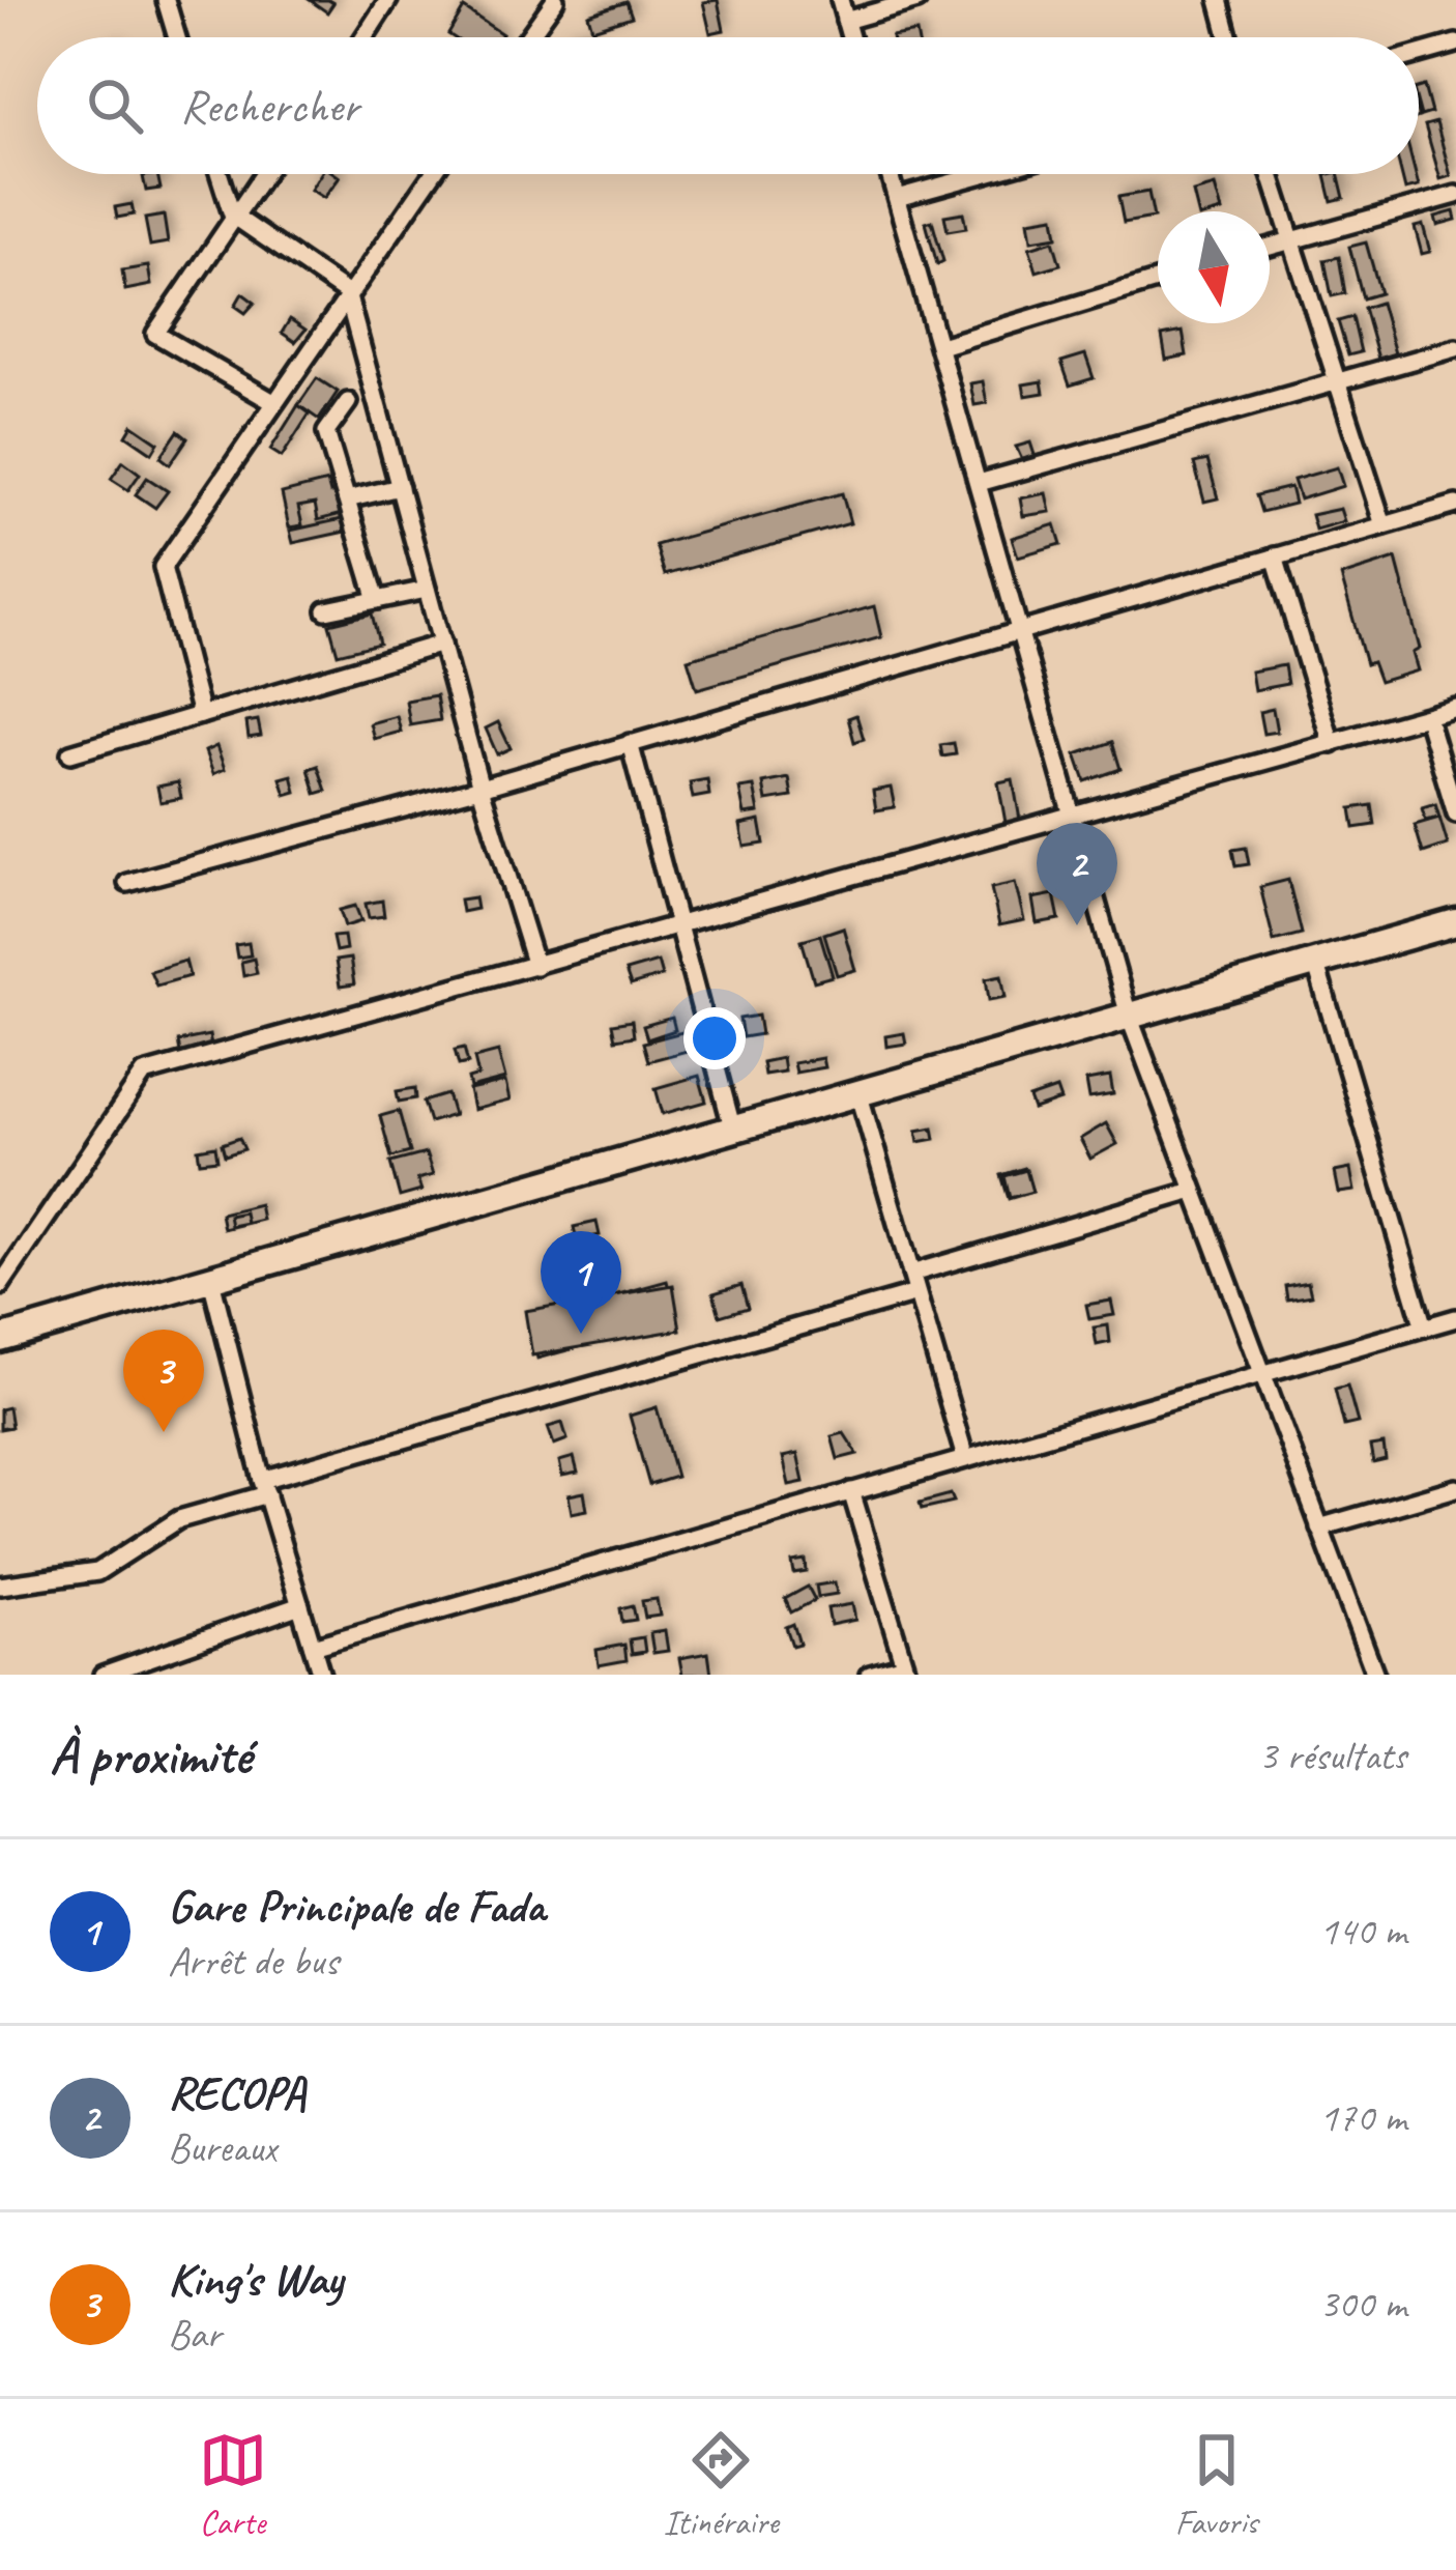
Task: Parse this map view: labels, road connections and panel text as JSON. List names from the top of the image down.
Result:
{
  "north": "bottom",
  "page": {
    "search": "Rechercher",
    "pins": ["2", "1", "3"],
    "heading": ["À proximité", "3 résultats"],
    "list": [
      {
        "mark": "1",
        "name": "Gare Principale de Fada",
        "note": "Arrêt de bus",
        "value": "140 m"
      },
      {
        "mark": "2",
        "name": "RECOPA",
        "note": "Bureaux",
        "value": "170 m"
      },
      {
        "mark": "3",
        "name": "King's Way",
        "note": "Bar",
        "value": "300 m"
      }
    ],
    "nav": ["Carte", "Itinéraire", "Favoris"]
  }
}
